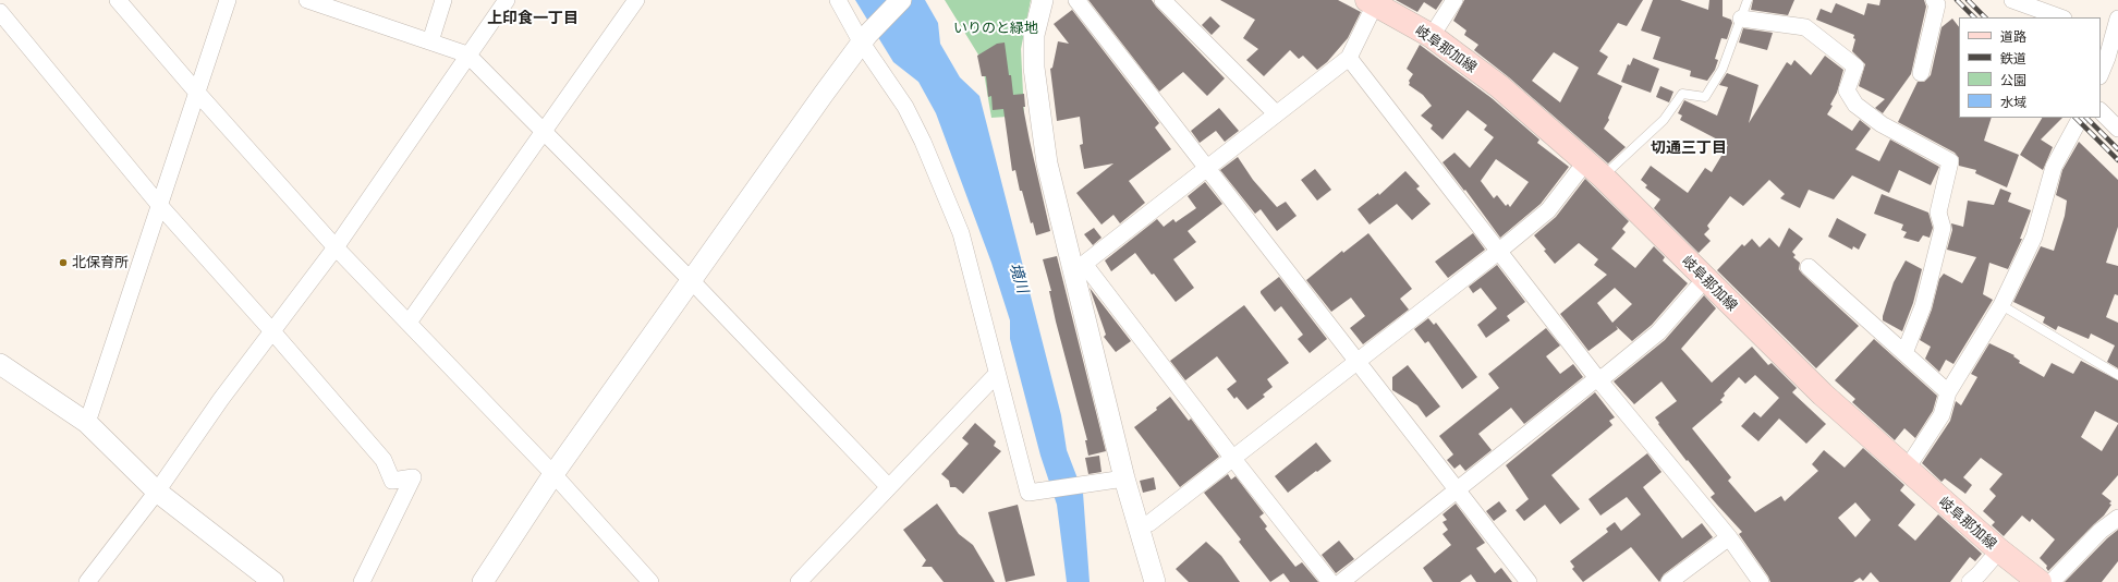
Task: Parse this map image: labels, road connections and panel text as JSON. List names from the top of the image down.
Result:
{
  "streets": {
    "main road": ["岐阜那加線"]
  },
  "districts": ["上印食一丁目", "切通三丁目"],
  "water": ["境川"],
  "parks": ["いりのと緑地"],
  "places": ["北保育所"],
  "legend": [
    "道路",
    "鉄道",
    "公園",
    "水域"
  ]
}
